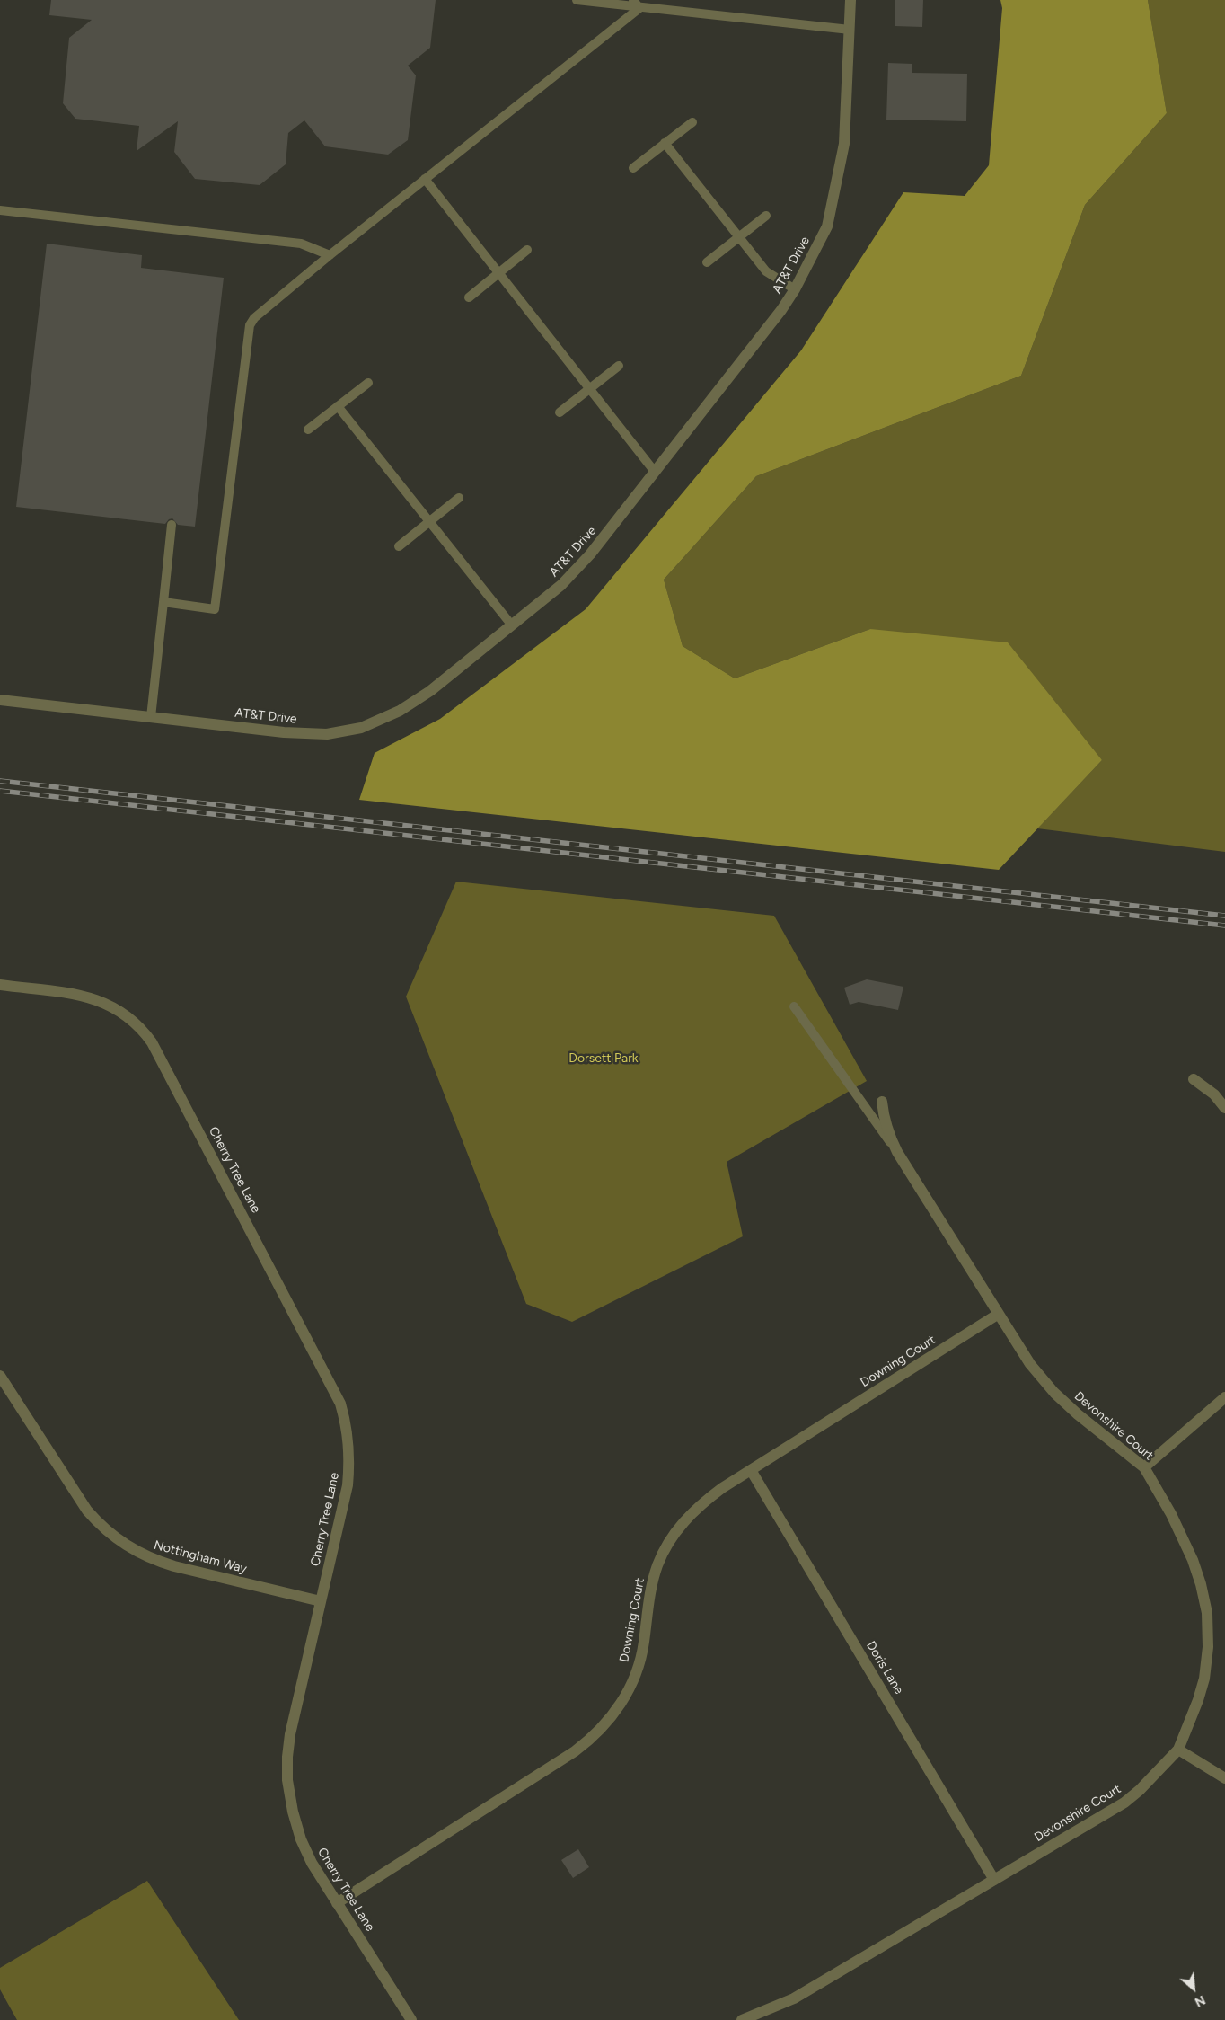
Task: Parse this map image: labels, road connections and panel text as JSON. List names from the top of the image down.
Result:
{
  "streets": {
    "street": [
      "AT&T Drive",
      "Cherry Tree Lane",
      "Downing Court",
      "Devonshire Court",
      "Nottingham Way",
      "Doris Lane"
    ]
  },
  "crossings": [
    ["Cherry Tree Lane", "Downing Court"],
    ["Cherry Tree Lane", "Nottingham Way"],
    ["Downing Court", "Devonshire Court"],
    ["Downing Court", "Doris Lane"],
    ["Devonshire Court", "Doris Lane"]
  ],
  "parks": ["Dorsett Park"],
  "north": "bottom right"
}
